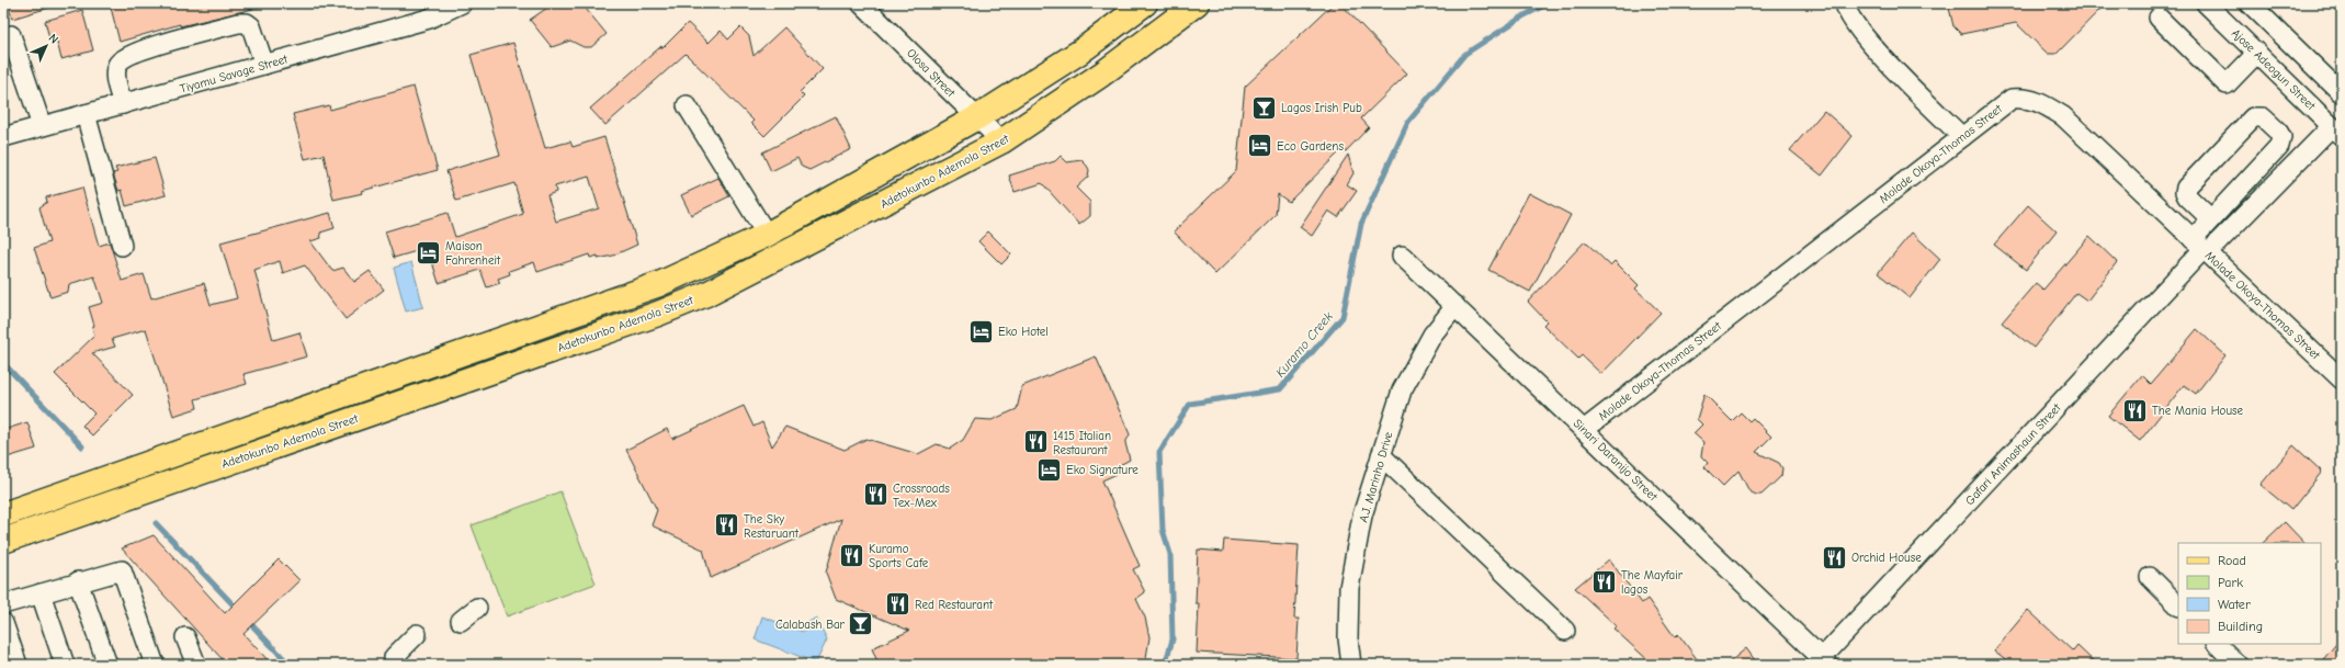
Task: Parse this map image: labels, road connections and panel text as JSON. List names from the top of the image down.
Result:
{
  "streets": {
    "main road": ["Adetokunbo Ademola Street"],
    "street": [
      "Ajose Adeogun Street",
      "Olosa Street",
      "Tiyamu Savage Street",
      "Molade Okoya-Thomas Street",
      "Gafari Animashaun Street",
      "Sinari Daranijo Street",
      "A.J. Marinho Drive"
    ]
  },
  "crossings": [
    ["Olosa Street", "Adetokunbo Ademola Street"],
    ["Molade Okoya-Thomas Street", "Gafari Animashaun Street"],
    ["Molade Okoya-Thomas Street", "Sinari Daranijo Street"],
    ["Gafari Animashaun Street", "Sinari Daranijo Street"],
    ["Sinari Daranijo Street", "A.J. Marinho Drive"]
  ],
  "water": ["Kuramo Creek"],
  "places": {
    "bar": ["Lagos Irish Pub", "Calabash Bar"],
    "hotel": [
      "Eco Gardens",
      "Maison Fahrenheit",
      "Eko Hotel",
      "Eko Signature"
    ],
    "restaurant": [
      "The Mania House",
      "1415 Italian Restaurant",
      "Crossroads Tex-Mex",
      "The Sky Restaruant",
      "Kuramo Sports Cafe",
      "Orchid House",
      "The Mayfair lagos",
      "Red Restaurant"
    ]
  },
  "legend": [
    "Road",
    "Park",
    "Water",
    "Building"
  ],
  "north": "top right"
}
